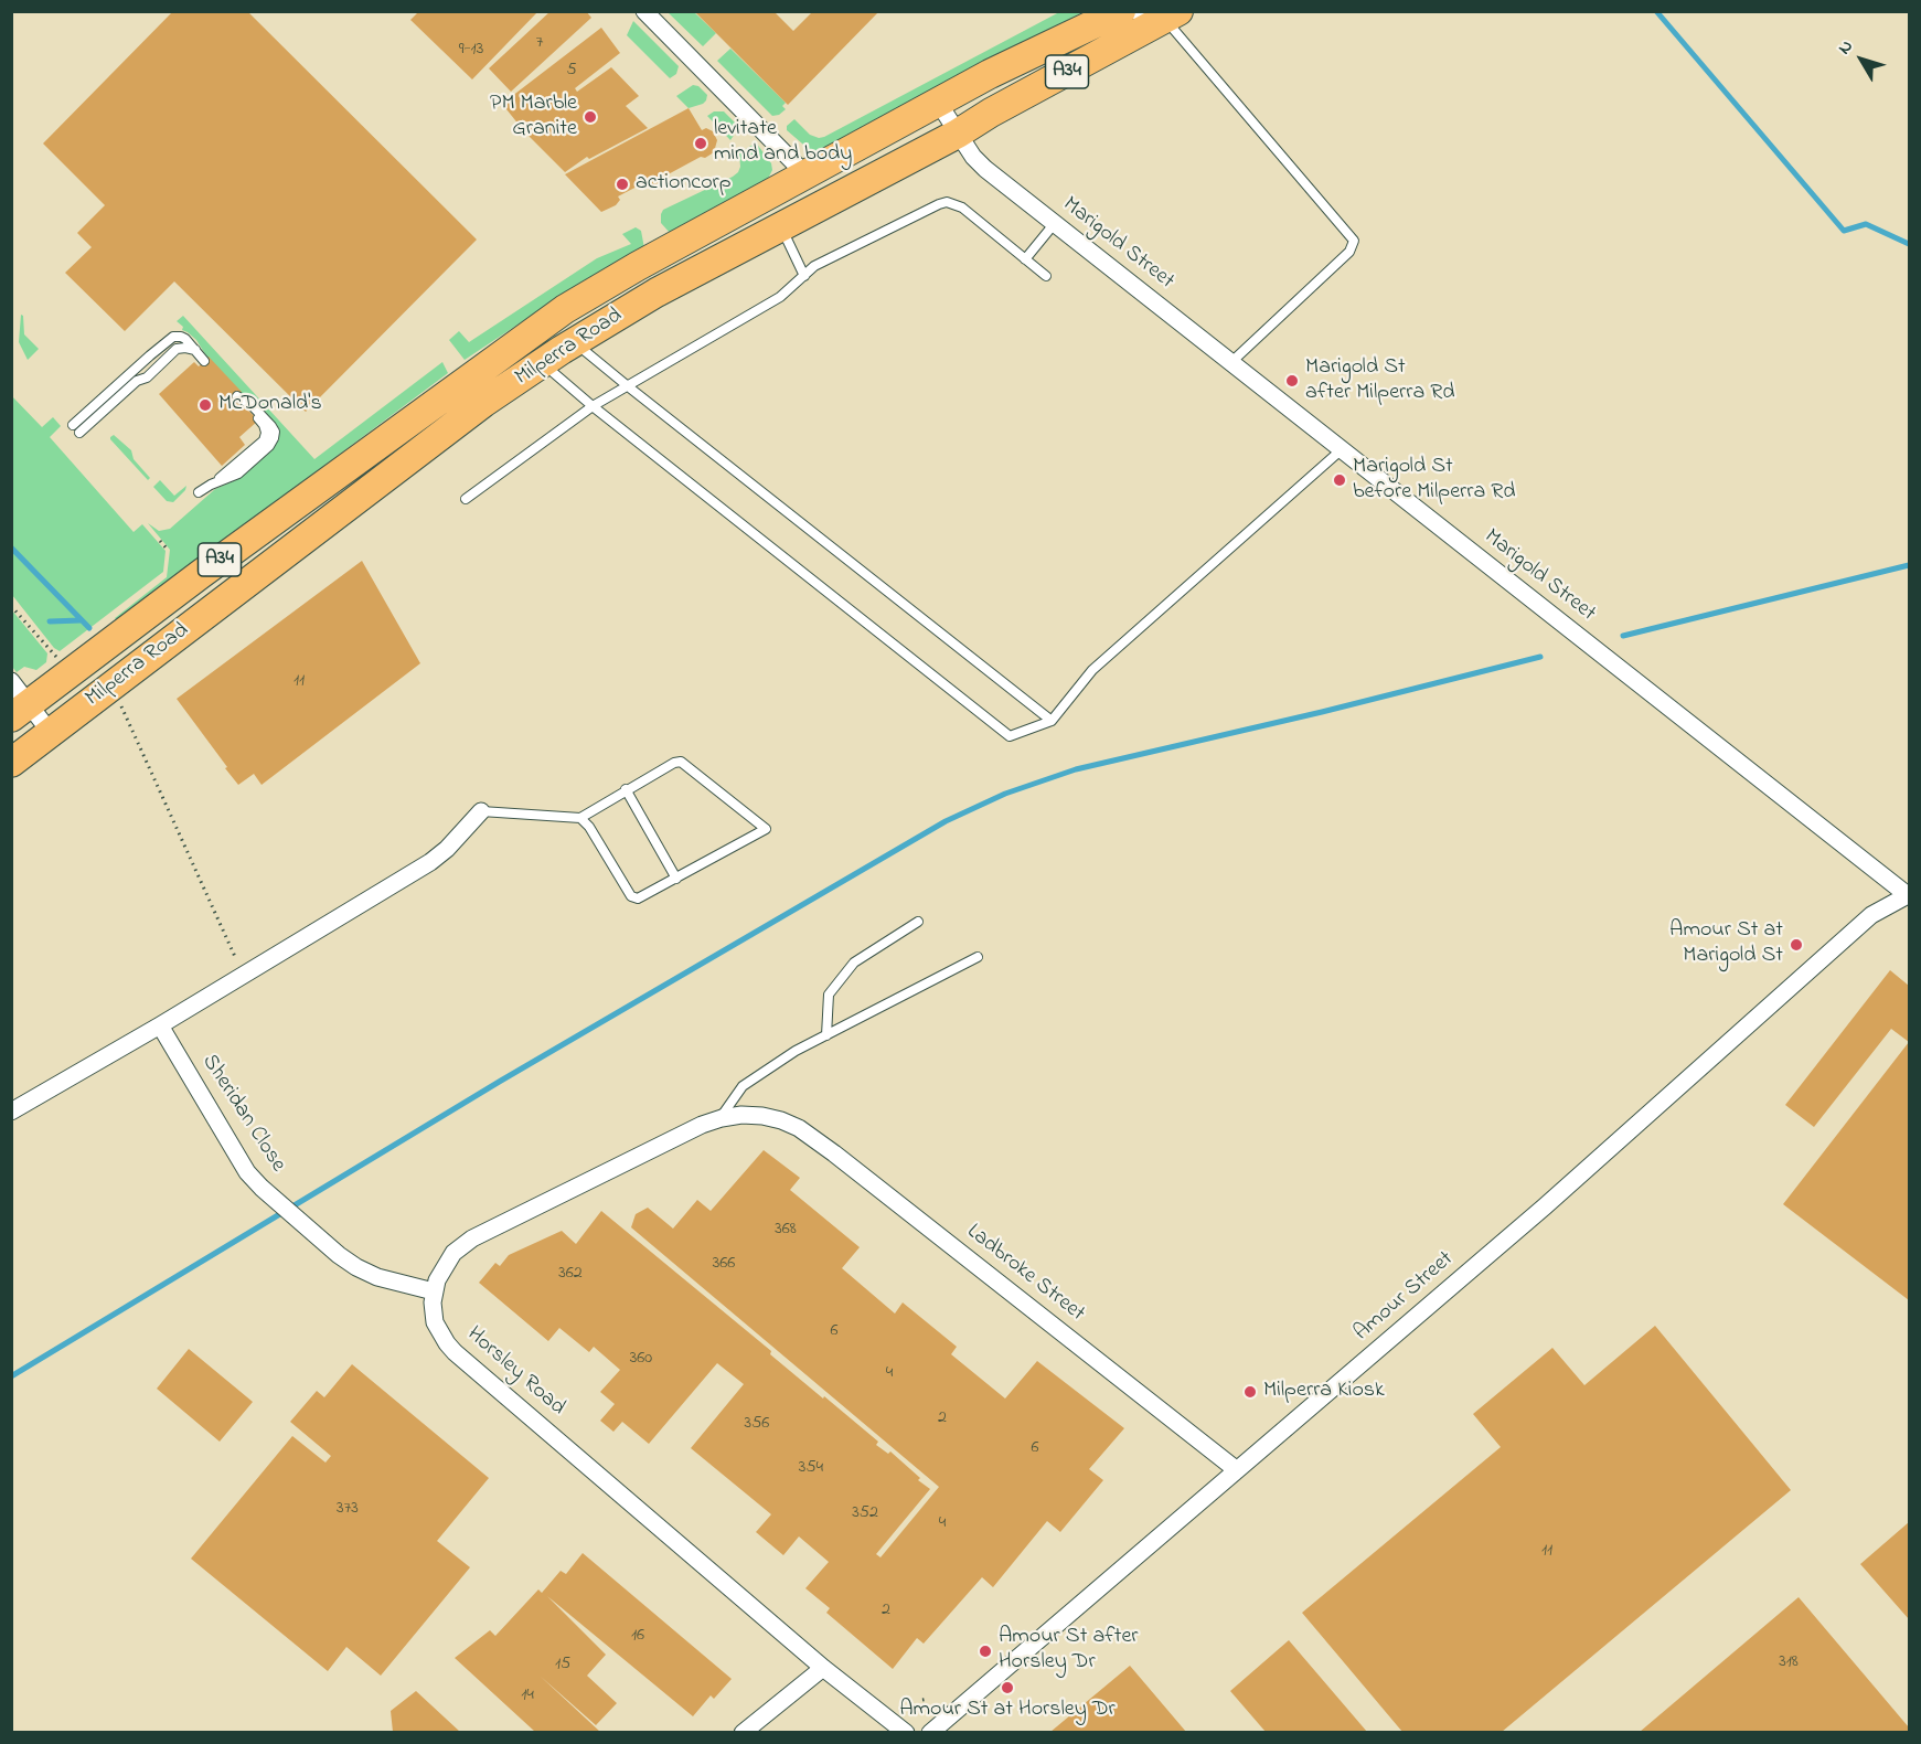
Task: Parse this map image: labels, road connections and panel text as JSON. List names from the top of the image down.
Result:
{
  "streets": {
    "highway": ["A34", "Milperra Road"],
    "street": [
      "Marigold Street",
      "Sheridan Close",
      "Ladbroke Street",
      "Amour Street",
      "Horsley Road"
    ]
  },
  "crossings": [
    ["Marigold Street", "Milperra Road"],
    ["Marigold Street", "Amour Street"],
    ["Sheridan Close", "Horsley Road"],
    ["Ladbroke Street", "Amour Street"],
    ["Ladbroke Street", "Horsley Road"]
  ],
  "places": [
    "PM Marble Granite",
    "levitate mind and body",
    "actioncorp",
    "Marigold St after Milperra Rd",
    "McDonald's",
    "Marigold St before Milperra Rd",
    "Amour St at Marigold St",
    "Milperra Kiosk",
    "Amour St after Horsley Dr",
    "Amour St at Horsley Dr"
  ],
  "house_numbers": [
    "7",
    "9-13",
    "5",
    "11",
    "368",
    "366",
    "362",
    "6",
    "360",
    "4",
    "2",
    "356",
    "6",
    "354",
    "373",
    "352",
    "4",
    "11",
    "2",
    "16",
    "318",
    "15",
    "14"
  ],
  "north": "top left"
}
